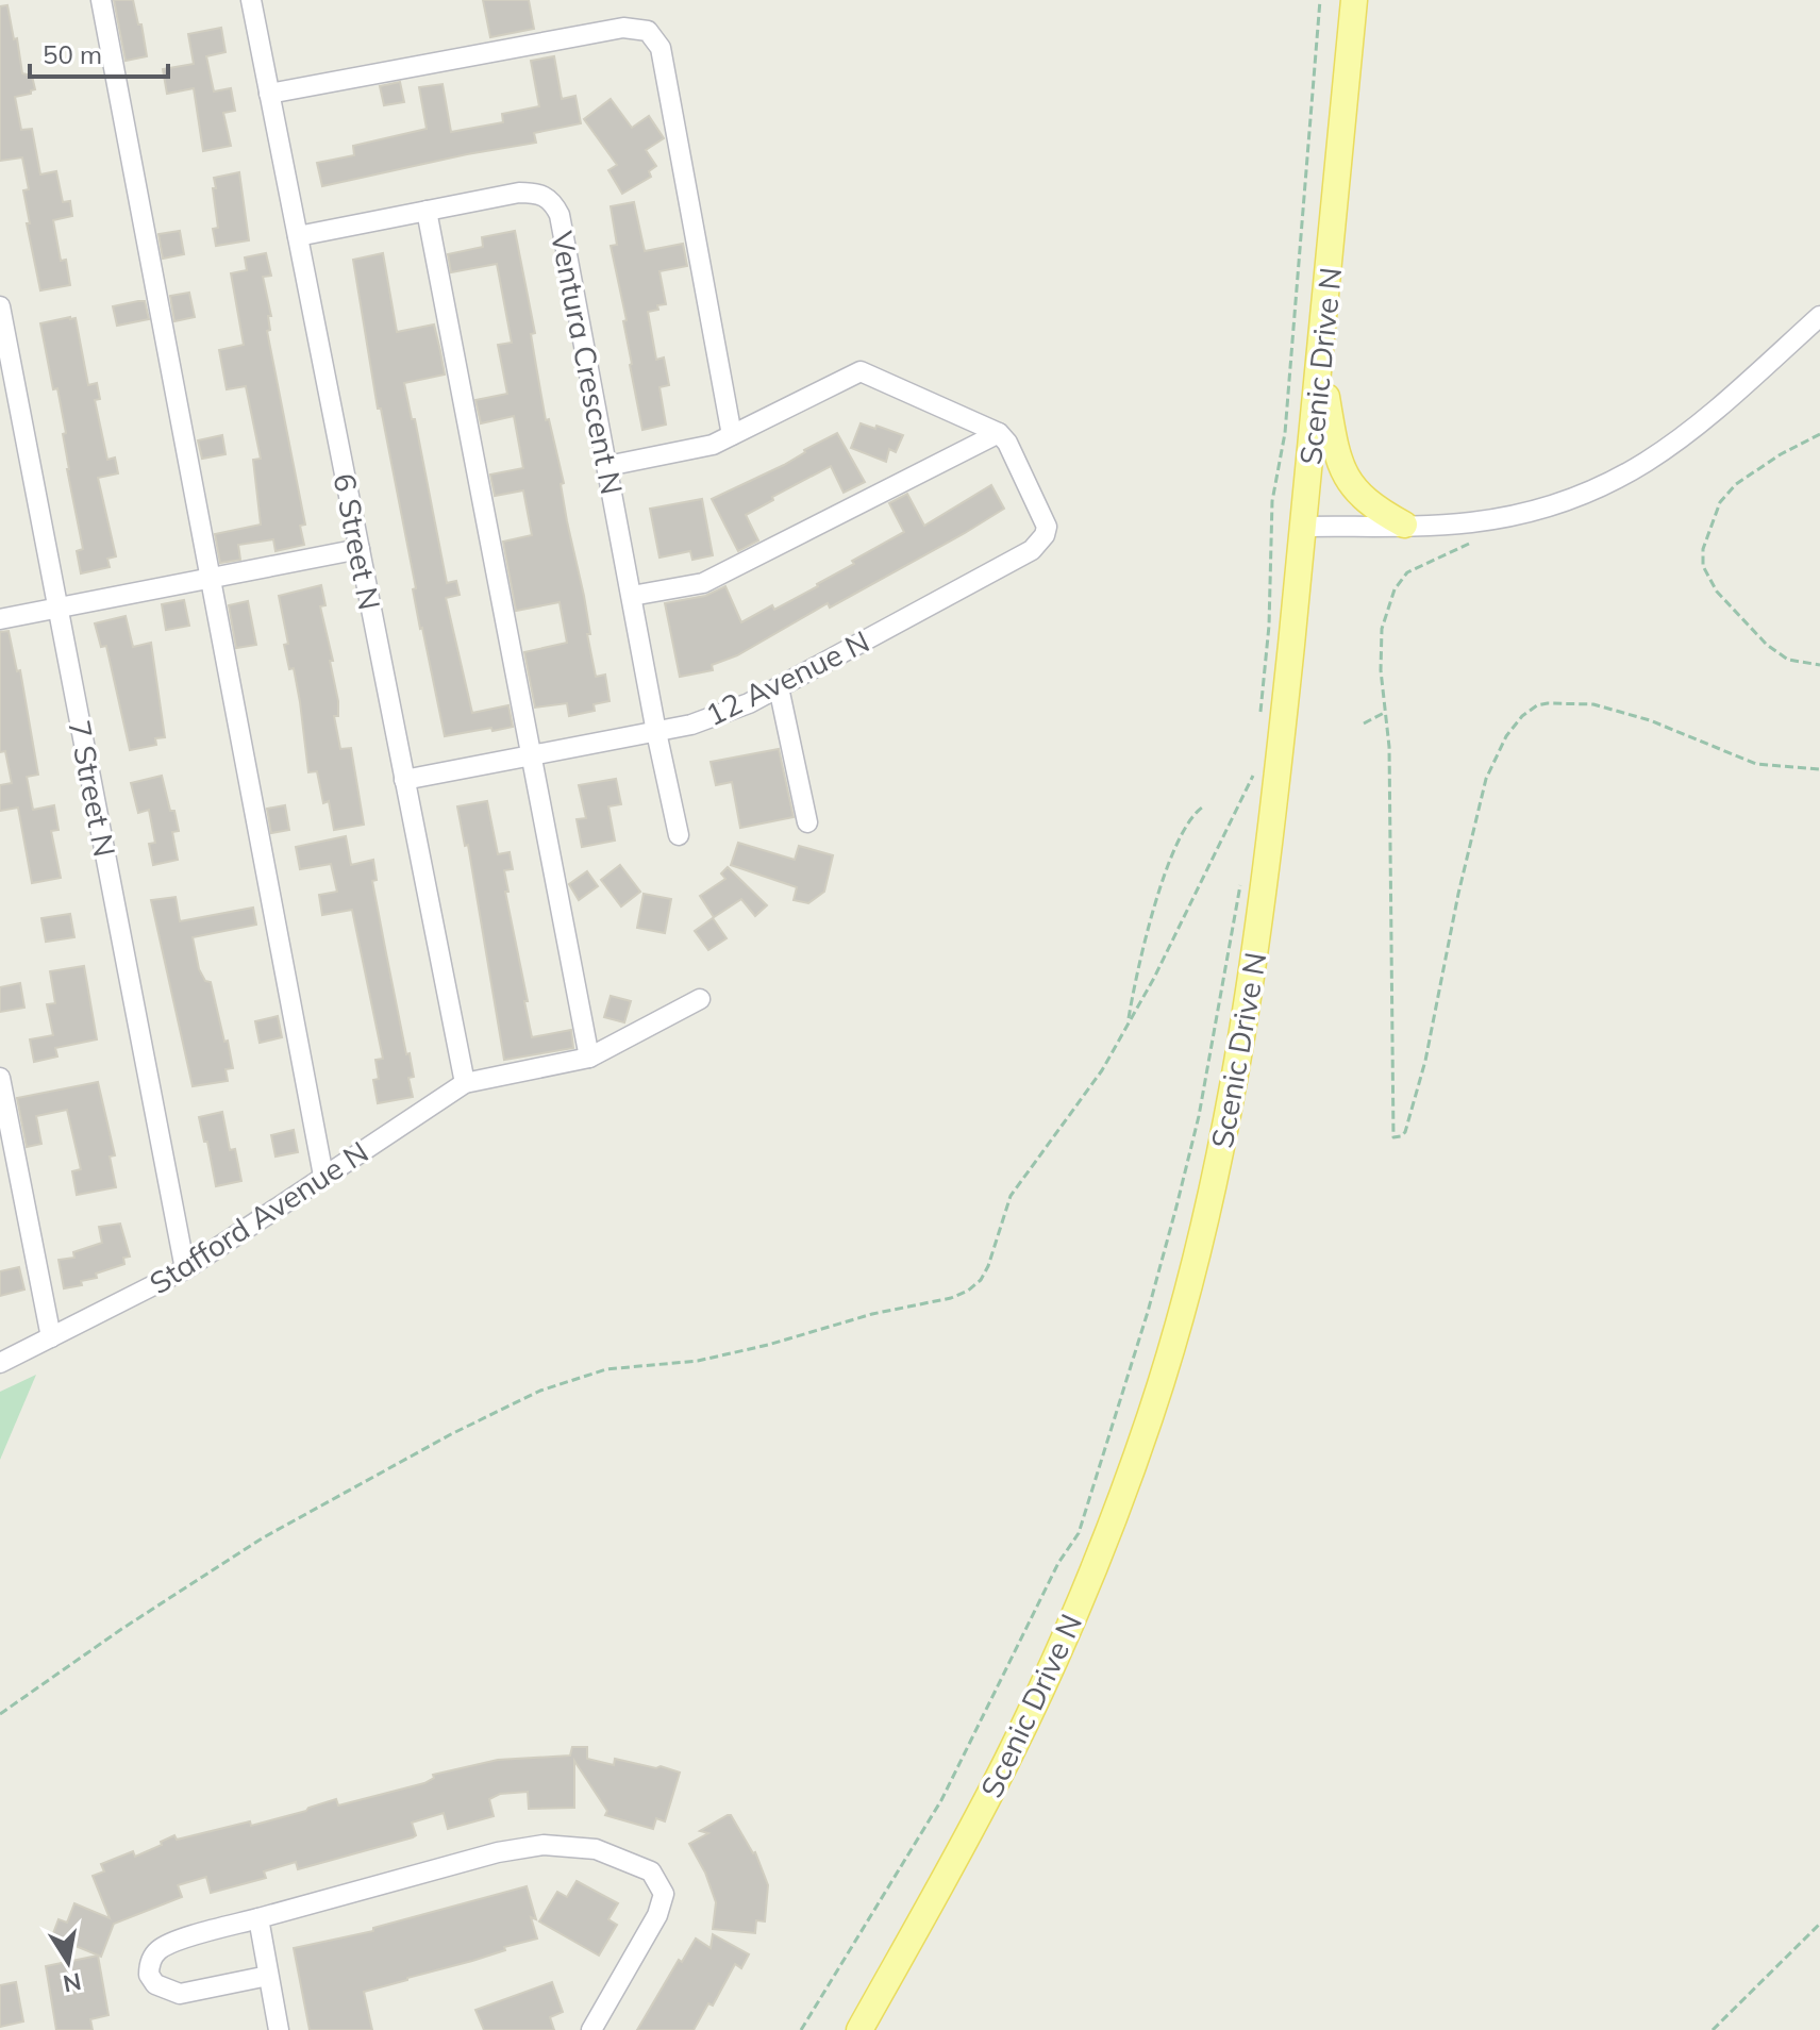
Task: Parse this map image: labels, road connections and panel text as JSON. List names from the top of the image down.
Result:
{
  "streets": {
    "main road": ["Scenic Drive N"],
    "street": [
      "Ventura Crescent N",
      "6 Street N",
      "12 Avenue N",
      "7 Street N",
      "Stafford Avenue N"
    ]
  },
  "crossings": [
    ["Ventura Crescent N", "6 Street N"],
    ["Ventura Crescent N", "12 Avenue N"],
    ["6 Street N", "12 Avenue N"],
    ["6 Street N", "Stafford Avenue N"],
    ["7 Street N", "Stafford Avenue N"]
  ],
  "scale_bar": "50 m",
  "north": "bottom"
}
